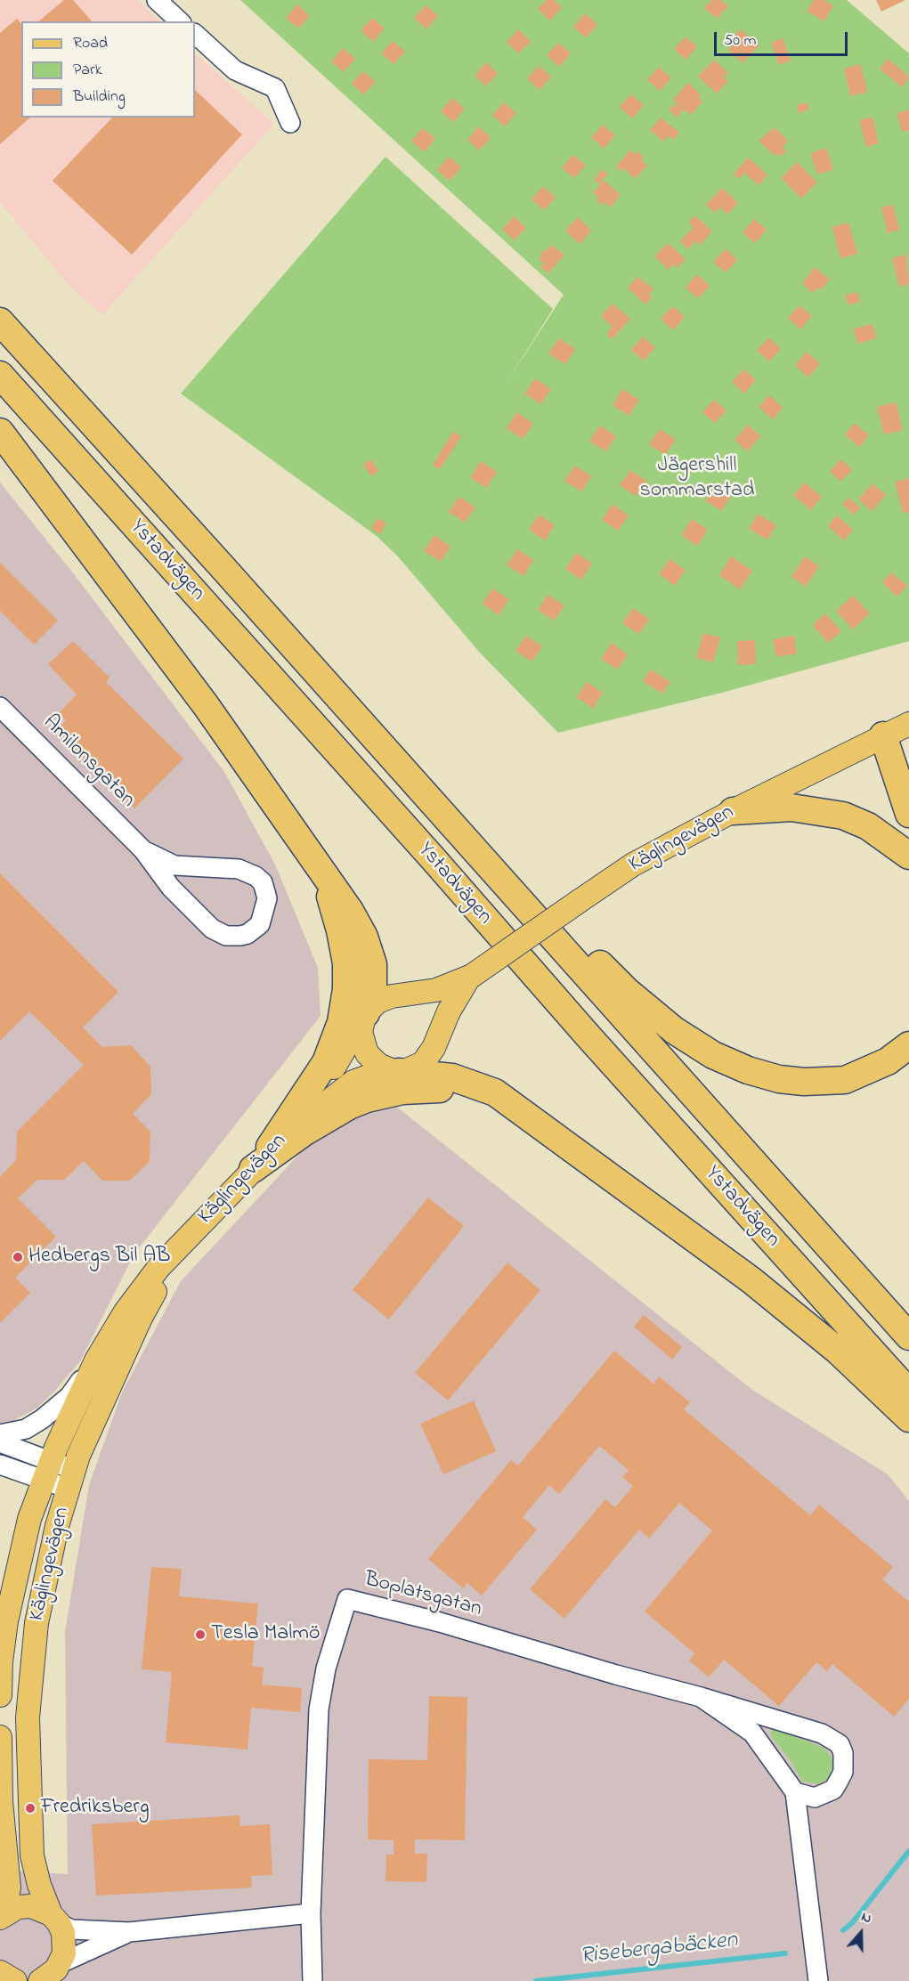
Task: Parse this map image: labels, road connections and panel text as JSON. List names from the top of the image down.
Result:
{
  "streets": {
    "highway": ["Ystadvägen"],
    "main road": ["Käglingevägen"],
    "street": ["Amilonsgatan", "Boplatsgatan"]
  },
  "water": ["Risebergabäcken"],
  "parks": ["Jägershill sommarstad"],
  "places": ["Hedbergs Bil AB", "Tesla Malmö", "Fredriksberg"],
  "legend": ["Road", "Park", "Building"],
  "scale_bar": "50 m",
  "north": "top"
}
